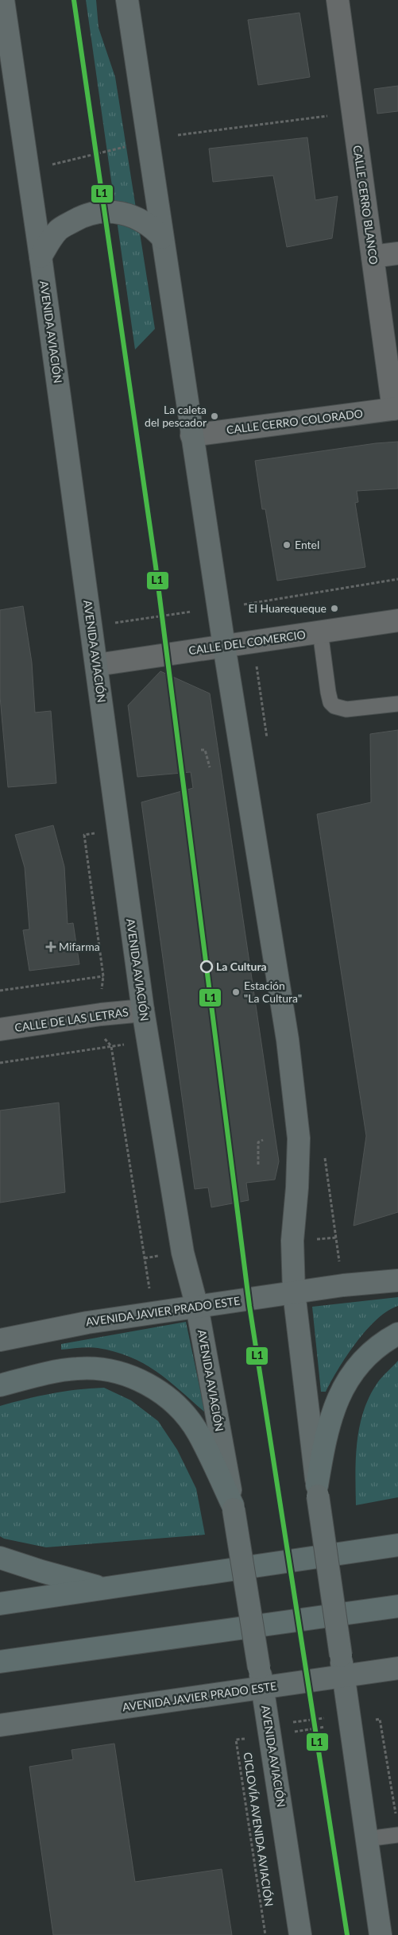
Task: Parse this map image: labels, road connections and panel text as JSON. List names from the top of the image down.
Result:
{
  "streets": {
    "main road": ["AVENIDA AVIACIÓN", "AVENIDA JAVIER PRADO ESTE"],
    "street": [
      "CALLE CERRO BLANCO",
      "CALLE CERRO COLORADO",
      "CALLE DEL COMERCIO",
      "CALLE DE LAS LETRAS"
    ],
    "path": ["CICLOVÍA AVENIDA AVIACIÓN"]
  },
  "crossings": [
    ["CALLE CERRO BLANCO", "CALLE CERRO COLORADO"],
    ["AVENIDA AVIACIÓN", "CALLE DEL COMERCIO"],
    ["AVENIDA AVIACIÓN", "CALLE DE LAS LETRAS"],
    ["AVENIDA AVIACIÓN", "AVENIDA JAVIER PRADO ESTE"],
    ["AVENIDA AVIACIÓN", "CICLOVÍA AVENIDA AVIACIÓN"]
  ],
  "places": {
    "other": [
      "La caleta del pescador",
      "Entel",
      "El Huarequeque",
      "La Cultura",
      "Estación \"La Cultura\""
    ],
    "health": ["Mifarma"]
  },
  "lines": ["transit line L1"]
}
